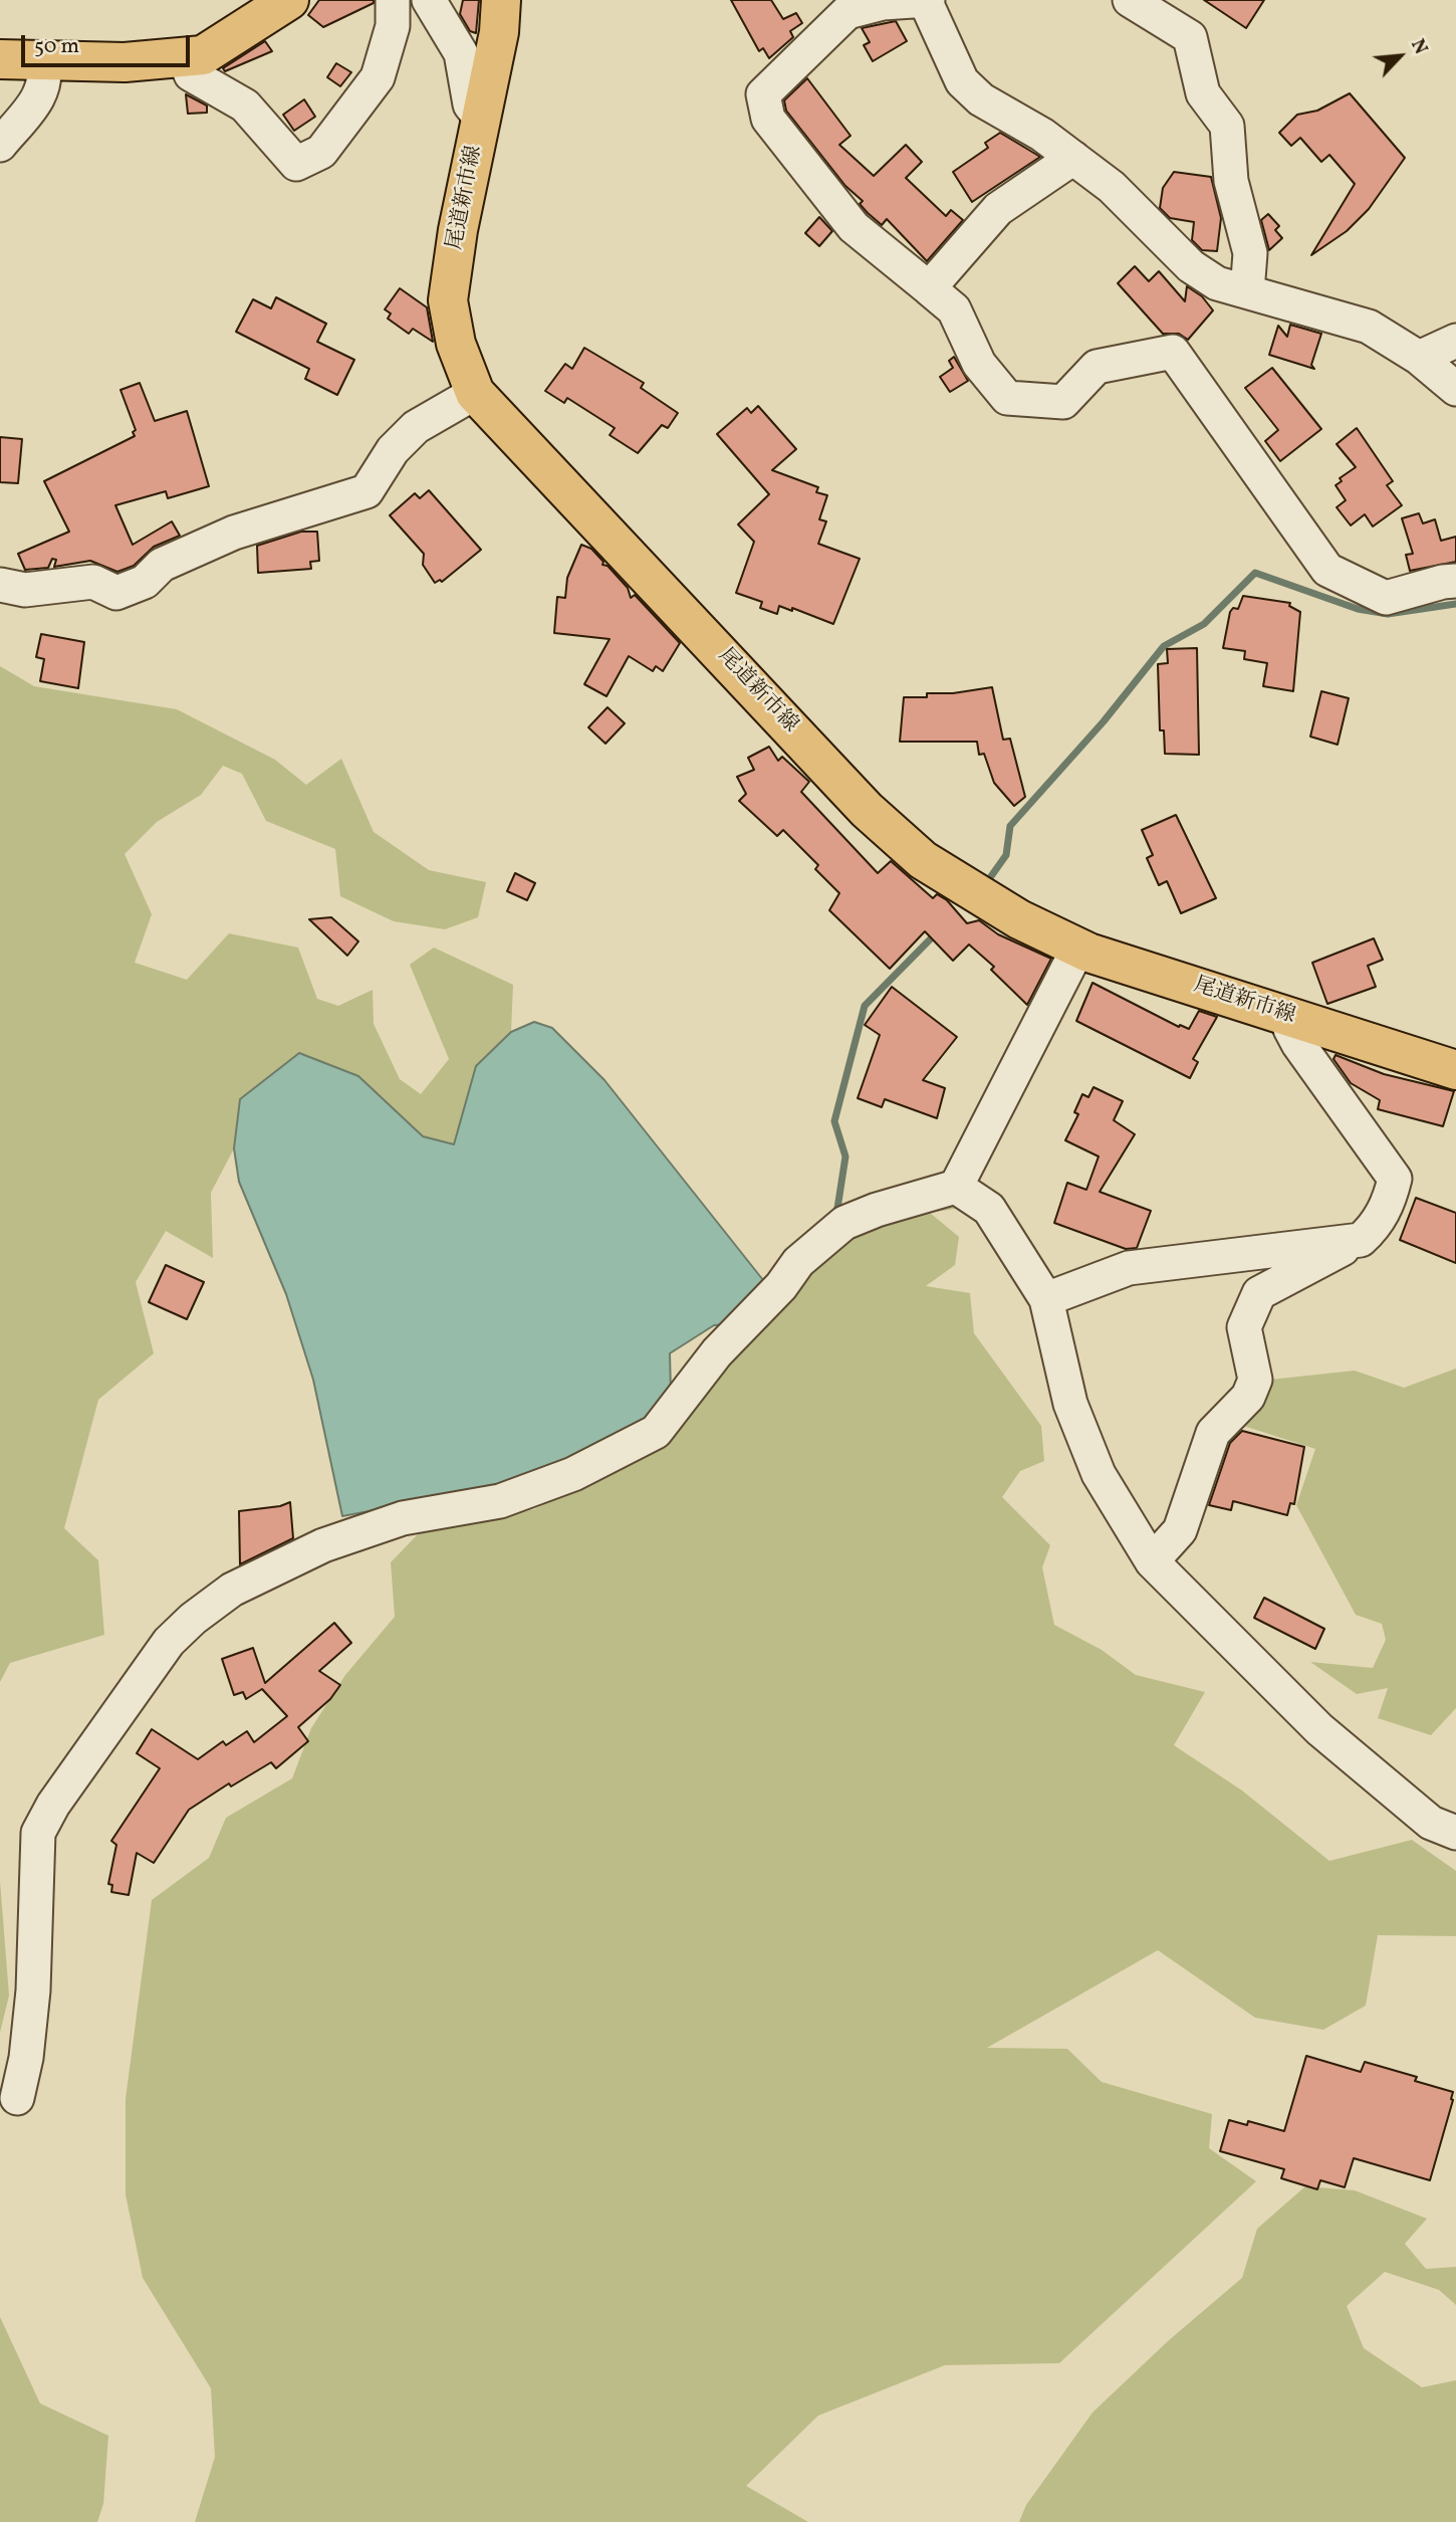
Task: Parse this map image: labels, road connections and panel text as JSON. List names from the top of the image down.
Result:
{
  "streets": {
    "main road": ["尾道新市線"]
  },
  "scale_bar": "50 m",
  "north": "top right"
}
